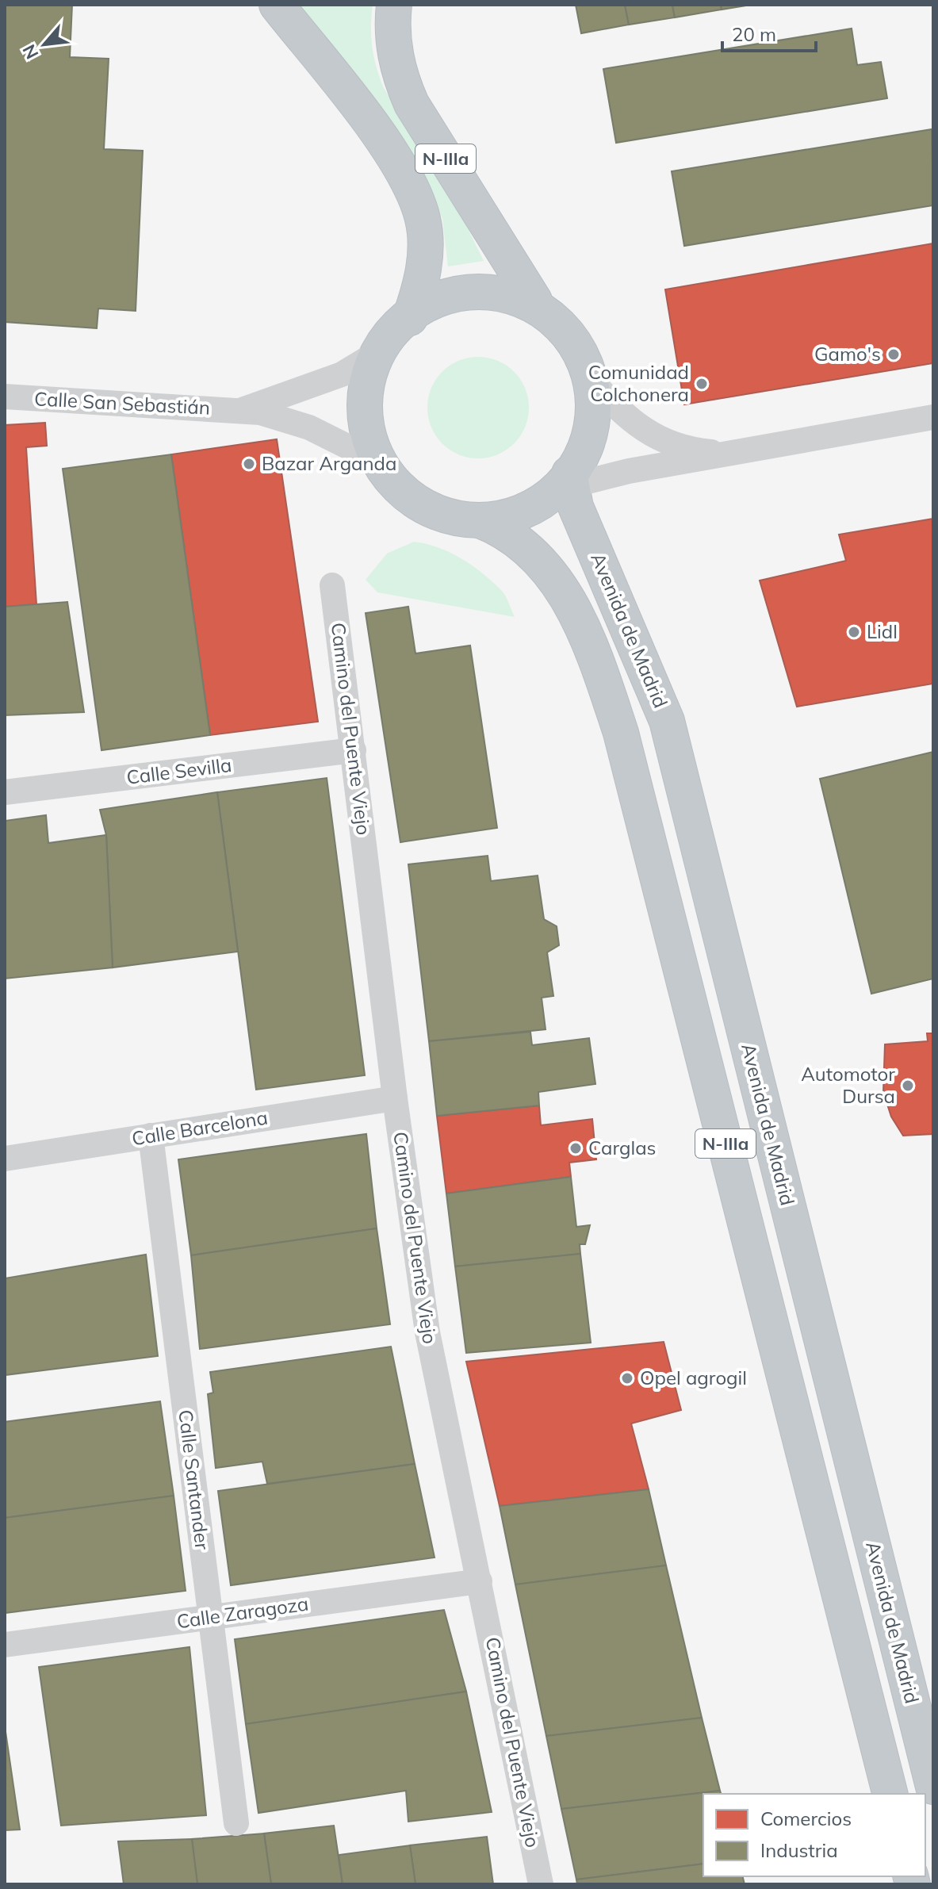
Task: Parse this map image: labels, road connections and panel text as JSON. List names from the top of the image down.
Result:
{
  "streets": {
    "highway": ["N-IIIa", "Avenida de Madrid"],
    "street": [
      "Calle San Sebastián",
      "Camino del Puente Viejo",
      "Calle Sevilla",
      "Calle Barcelona",
      "Calle Santander",
      "Calle Zaragoza"
    ]
  },
  "crossings": [
    ["N-IIIa", "Calle San Sebastián"],
    ["N-IIIa", "Avenida de Madrid"],
    ["Camino del Puente Viejo", "Calle Sevilla"],
    ["Camino del Puente Viejo", "Calle Barcelona"],
    ["Camino del Puente Viejo", "Calle Zaragoza"],
    ["Calle Barcelona", "Calle Santander"],
    ["Calle Santander", "Calle Zaragoza"]
  ],
  "places": [
    "Gamo's",
    "Comunidad Colchonera",
    "Bazar Arganda",
    "Lidl",
    "Automotor Dursa",
    "Carglas",
    "Opel agrogil"
  ],
  "legend": ["Comercios", "Industria"],
  "scale_bar": "20 m",
  "north": "bottom left"
}
